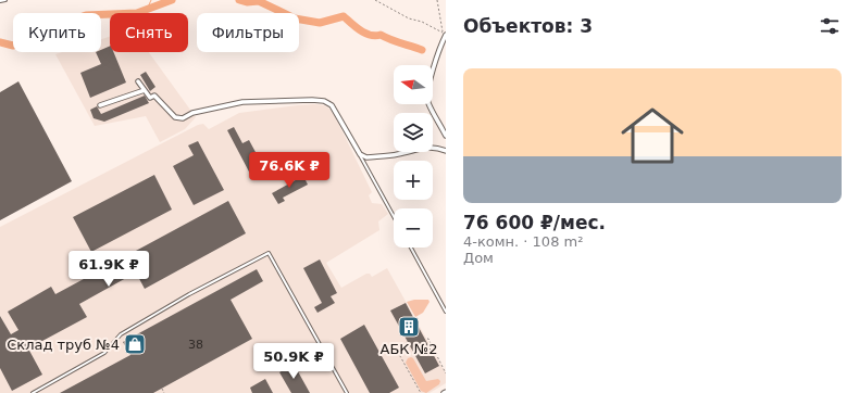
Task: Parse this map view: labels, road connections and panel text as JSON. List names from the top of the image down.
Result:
{
  "places": {
    "building": ["АБК №2"],
    "shop": ["Склад труб №4"]
  },
  "house_numbers": ["38"],
  "north": "left",
  "page": {
    "heading": "Объектов: 3",
    "chip": ["Купить", "Снять", "Фильтры"],
    "list": [
      {
        "name": "76 600 ₽/мес.",
        "note": "4-комн. · 108 m² · Дом"
      }
    ],
    "map_buttons": ["+", "−"],
    "price": ["76.6K ₽", "61.9K ₽", "50.9K ₽"]
  }
}
